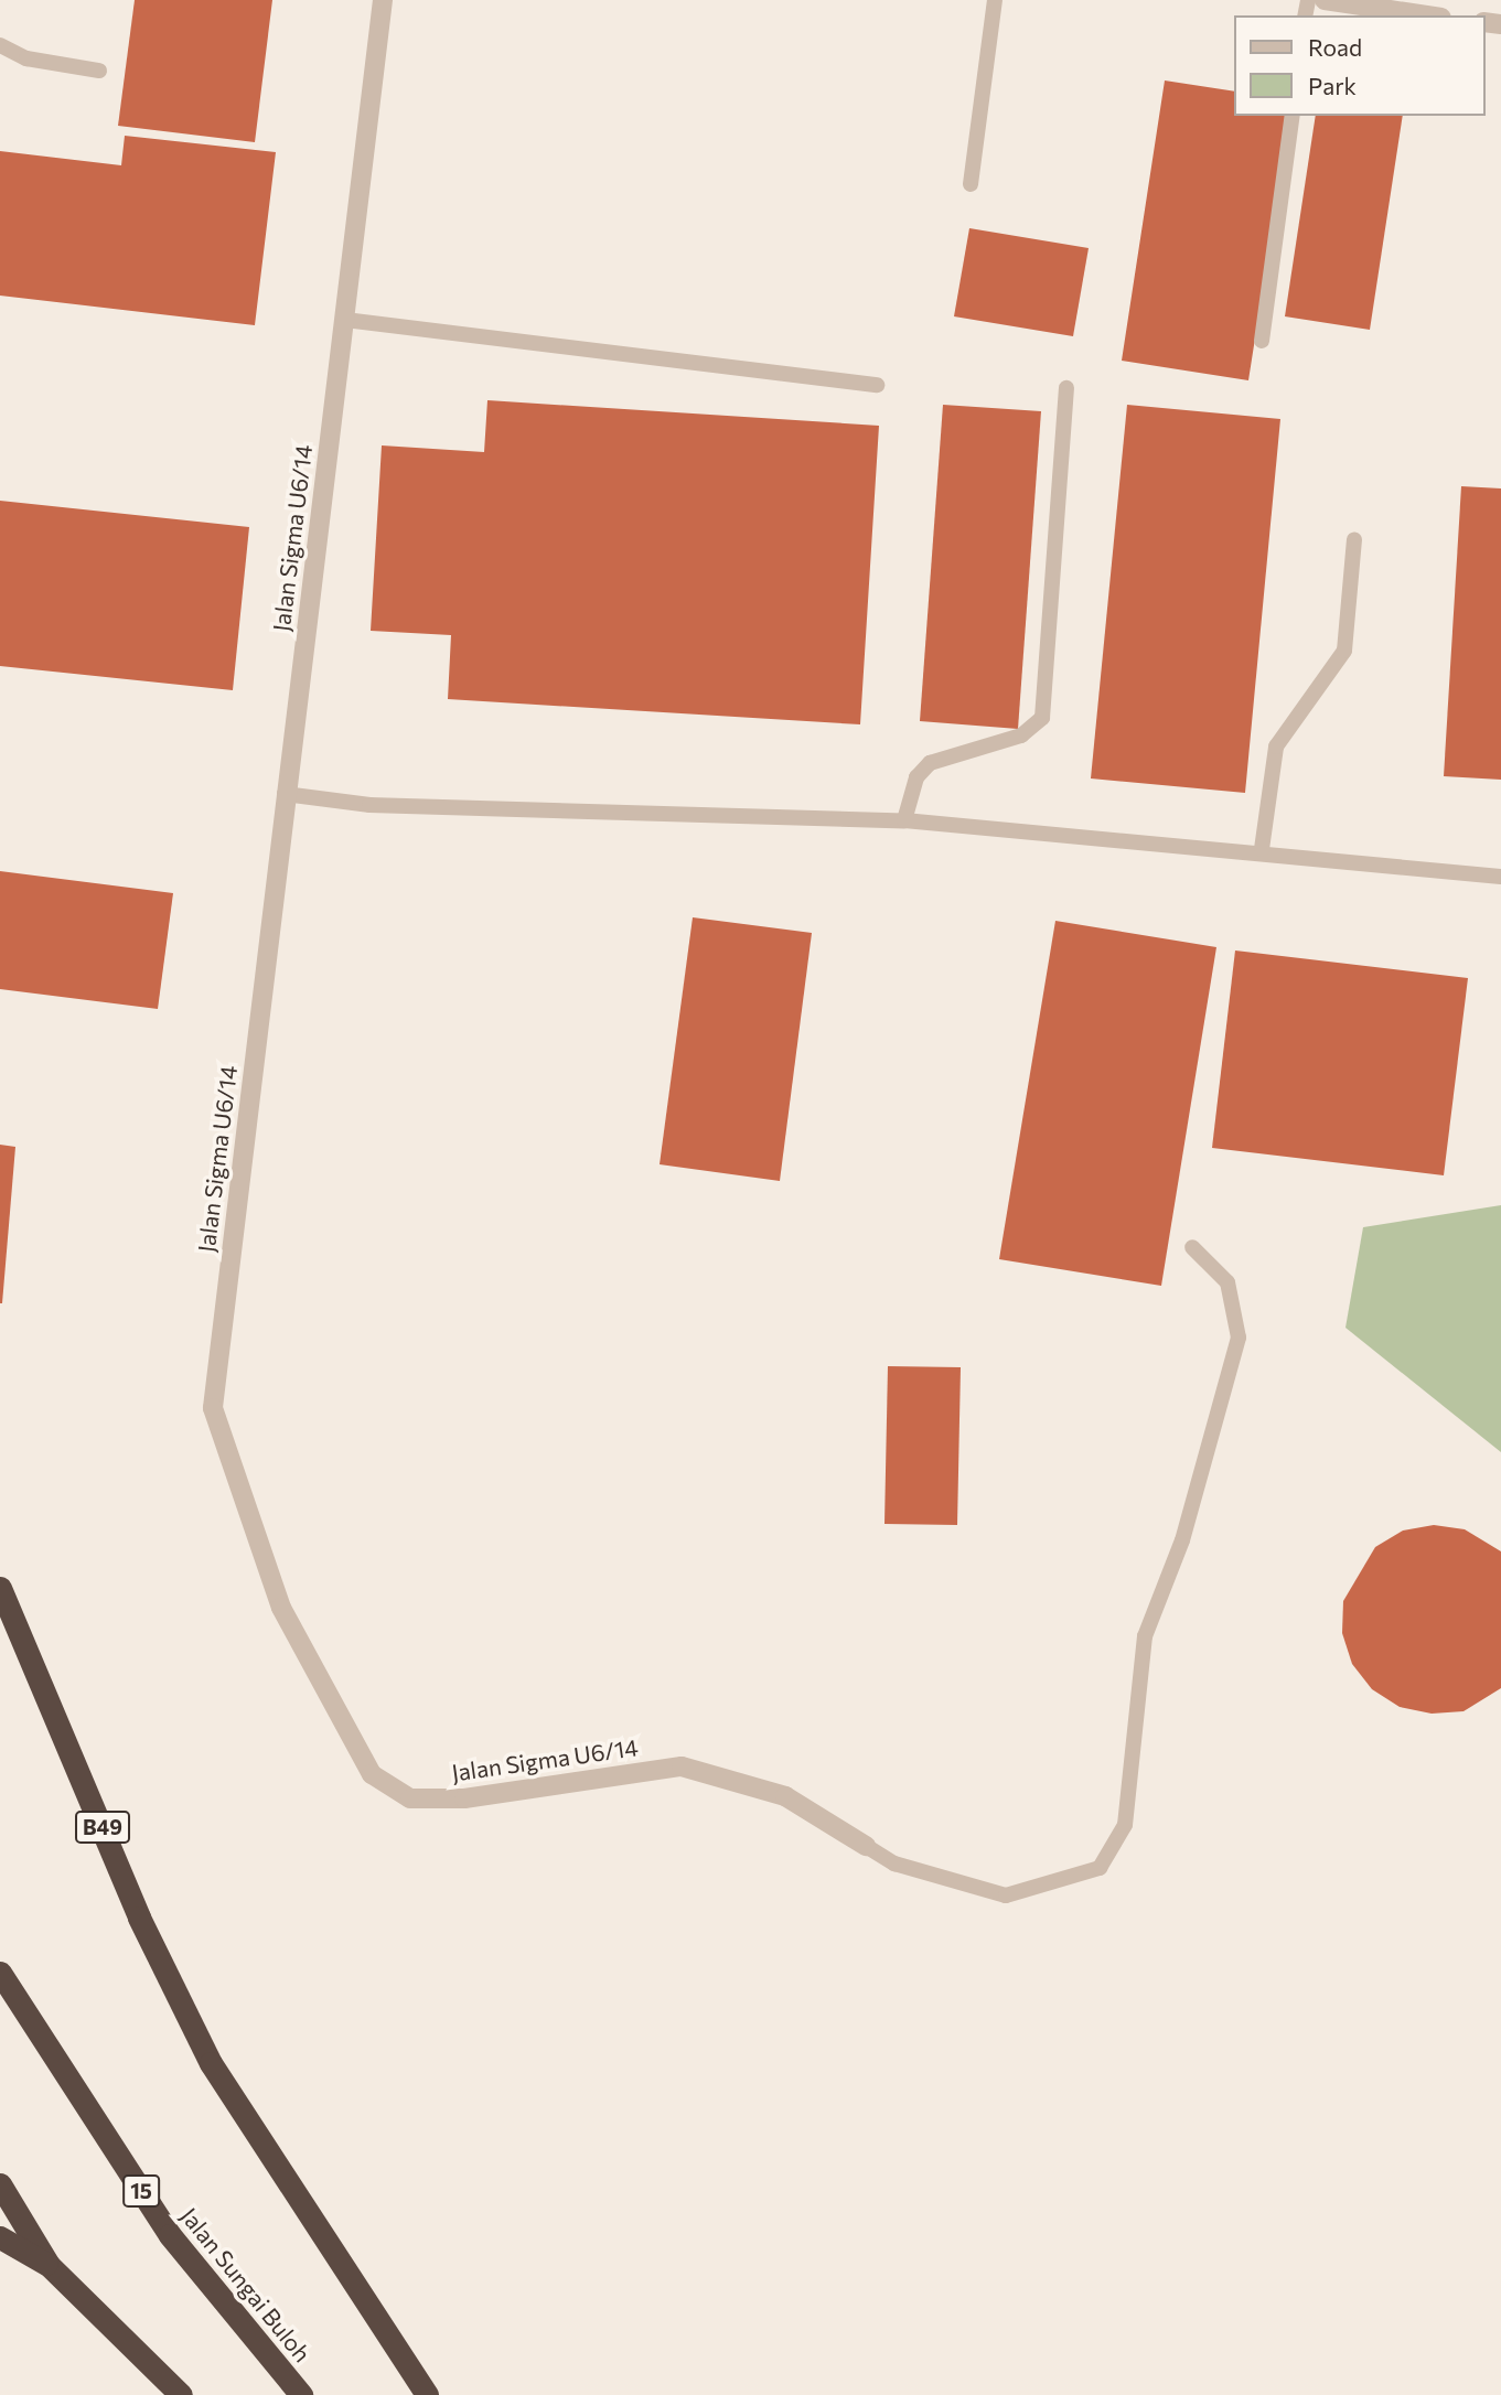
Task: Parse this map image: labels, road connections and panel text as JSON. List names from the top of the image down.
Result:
{
  "streets": {
    "highway": ["B49", "15", "Jalan Sungai Buloh"],
    "street": ["Jalan Sigma U6/14"]
  },
  "legend": ["Road", "Park"]
}
